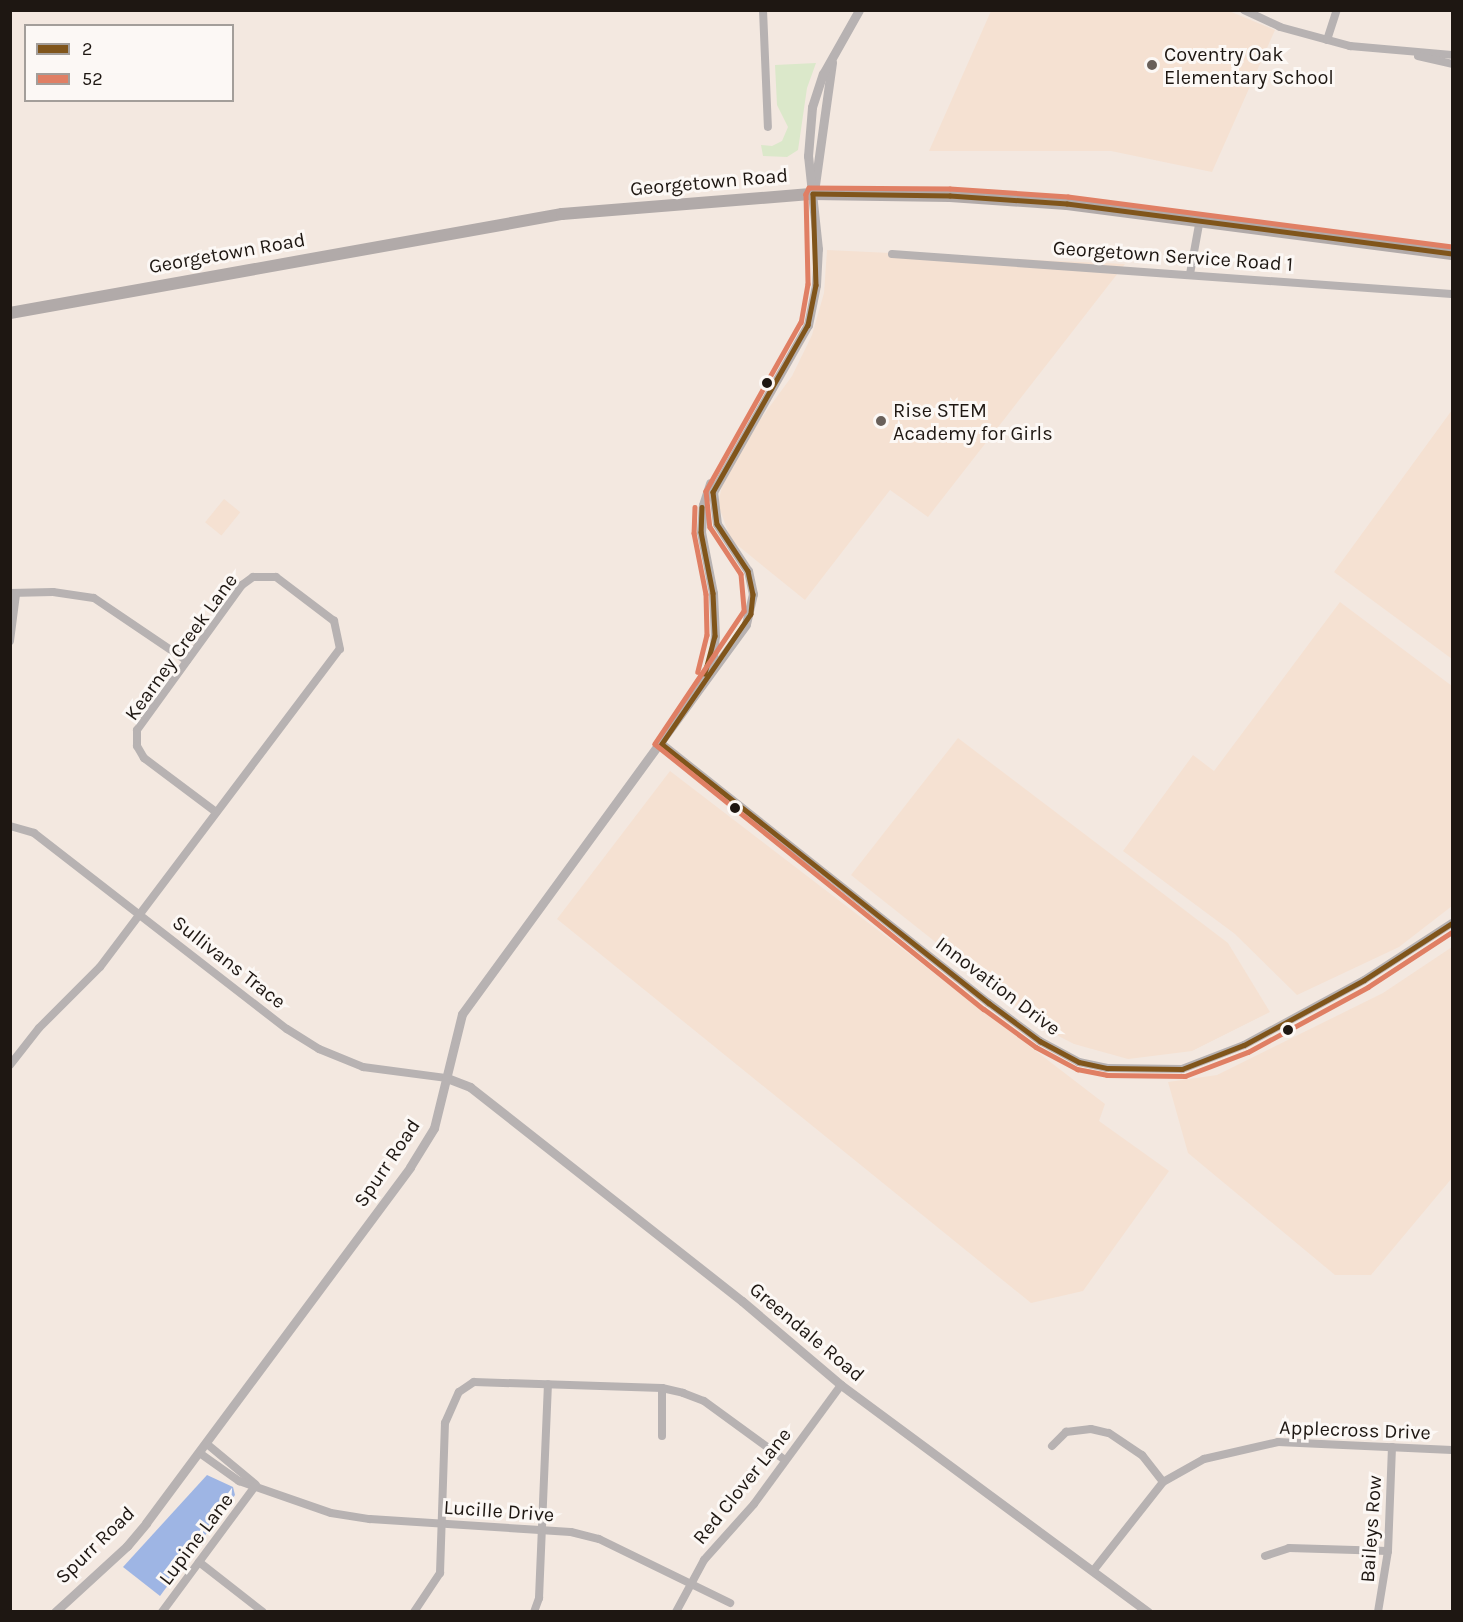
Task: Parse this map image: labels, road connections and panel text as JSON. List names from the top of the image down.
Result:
{
  "streets": {
    "main road": ["Georgetown Road"],
    "street": [
      "Georgetown Service Road 1",
      "Kearney Creek Lane",
      "Sullivans Trace",
      "Innovation Drive",
      "Spurr Road",
      "Greendale Road",
      "Applecross Drive",
      "Red Clover Lane",
      "Lucille Drive",
      "Baileys Row",
      "Lupine Lane"
    ]
  },
  "crossings": [
    ["Georgetown Road", "Spurr Road"],
    ["Kearney Creek Lane", "Sullivans Trace"],
    ["Sullivans Trace", "Spurr Road"],
    ["Sullivans Trace", "Greendale Road"],
    ["Innovation Drive", "Spurr Road"],
    ["Spurr Road", "Greendale Road"],
    ["Spurr Road", "Lucille Drive"],
    ["Greendale Road", "Applecross Drive"],
    ["Greendale Road", "Red Clover Lane"],
    ["Applecross Drive", "Baileys Row"],
    ["Red Clover Lane", "Lucille Drive"],
    ["Lucille Drive", "Lupine Lane"]
  ],
  "places": ["Coventry Oak Elementary School", "Rise STEM Academy for Girls"],
  "lines": ["transit line 52", "transit line 2"],
  "legend": ["2", "52"]
}
